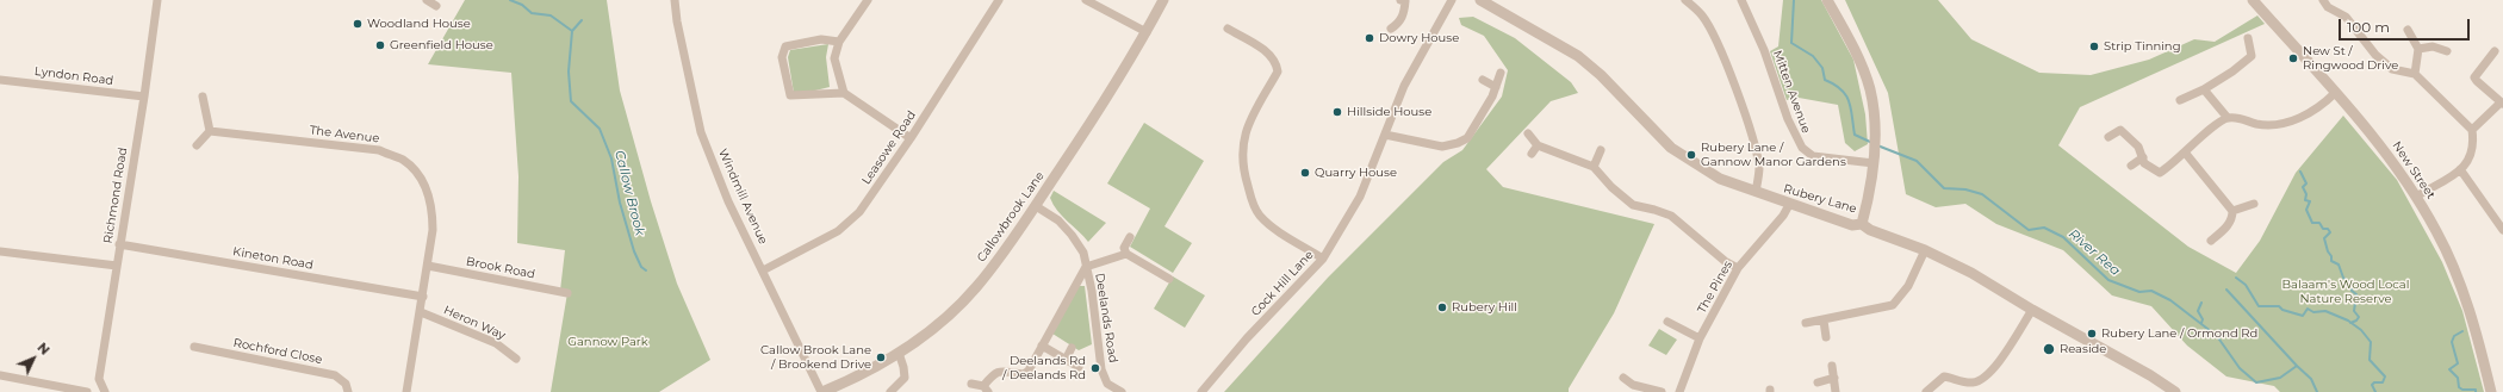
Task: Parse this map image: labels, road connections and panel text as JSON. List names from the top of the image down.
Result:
{
  "streets": {
    "street": [
      "Lyndon Road",
      "Mitten Avenue",
      "The Avenue",
      "Leasowe Road",
      "New Street",
      "Richmond Road",
      "Windmill Avenue",
      "Rubery Lane",
      "Callowbrook Lane",
      "Kineton Road",
      "Brook Road",
      "Cock Hill Lane",
      "The Pines",
      "Deelands Road",
      "Heron Way",
      "Rochford Close"
    ]
  },
  "crossings": [
    ["Lyndon Road", "Richmond Road"],
    ["The Avenue", "Kineton Road"],
    ["The Avenue", "Brook Road"],
    ["The Avenue", "Heron Way"],
    ["Leasowe Road", "Windmill Avenue"],
    ["Richmond Road", "Kineton Road"],
    ["Windmill Avenue", "Callowbrook Lane"],
    ["Rubery Lane", "The Pines"],
    ["Callowbrook Lane", "Deelands Road"]
  ],
  "water": ["Callow Brook", "River Rea"],
  "parks": ["Balaam's Wood Local Nature Reserve", "Gannow Park"],
  "places": [
    "Woodland House",
    "Dowry House",
    "Greenfield House",
    "Strip Tinning",
    "New St / Ringwood Drive",
    "Hillside House",
    "Rubery Lane / Gannow Manor Gardens",
    "Quarry House",
    "Rubery Hill",
    "Rubery Lane / Ormond Rd",
    "Reaside",
    "Callow Brook Lane / Brookend Drive",
    "Deelands Rd / Deelands Rd"
  ],
  "scale_bar": "100 m",
  "north": "top right"
}
